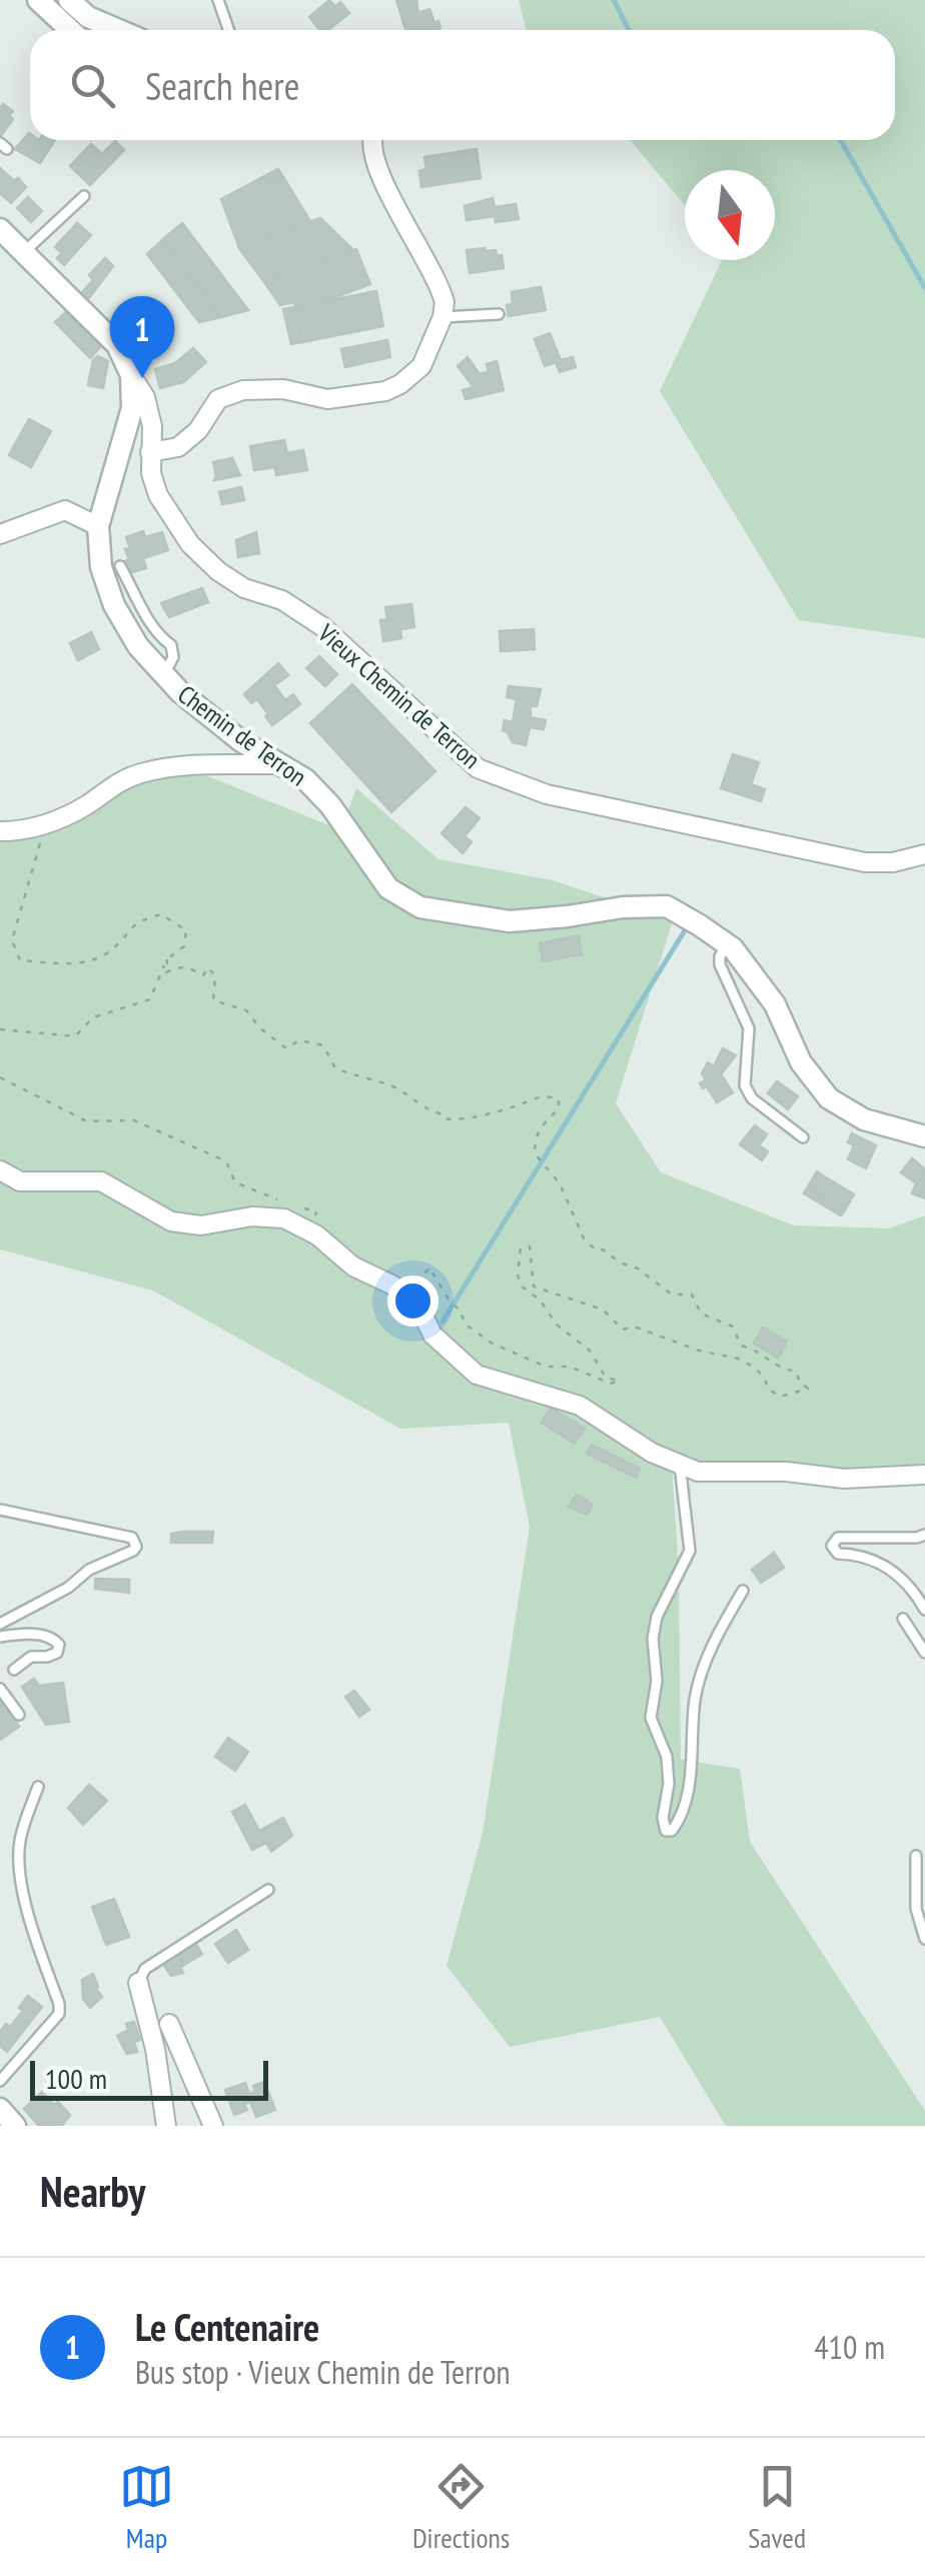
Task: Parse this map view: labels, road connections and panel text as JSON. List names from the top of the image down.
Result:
{
  "streets": {
    "street": ["Vieux Chemin de Terron", "Chemin de Terron"]
  },
  "crossings": [
    ["Vieux Chemin de Terron", "Chemin de Terron"]
  ],
  "scale_bar": "100 m",
  "north": "bottom",
  "page": {
    "search": "Search here",
    "pins": "1",
    "scale": "100 m",
    "heading": "Nearby",
    "list": [
      {
        "mark": "1",
        "name": "Le Centenaire",
        "note": "Bus stop · Vieux Chemin de Terron",
        "value": "410 m"
      }
    ],
    "nav": ["Map", "Directions", "Saved"]
  }
}
